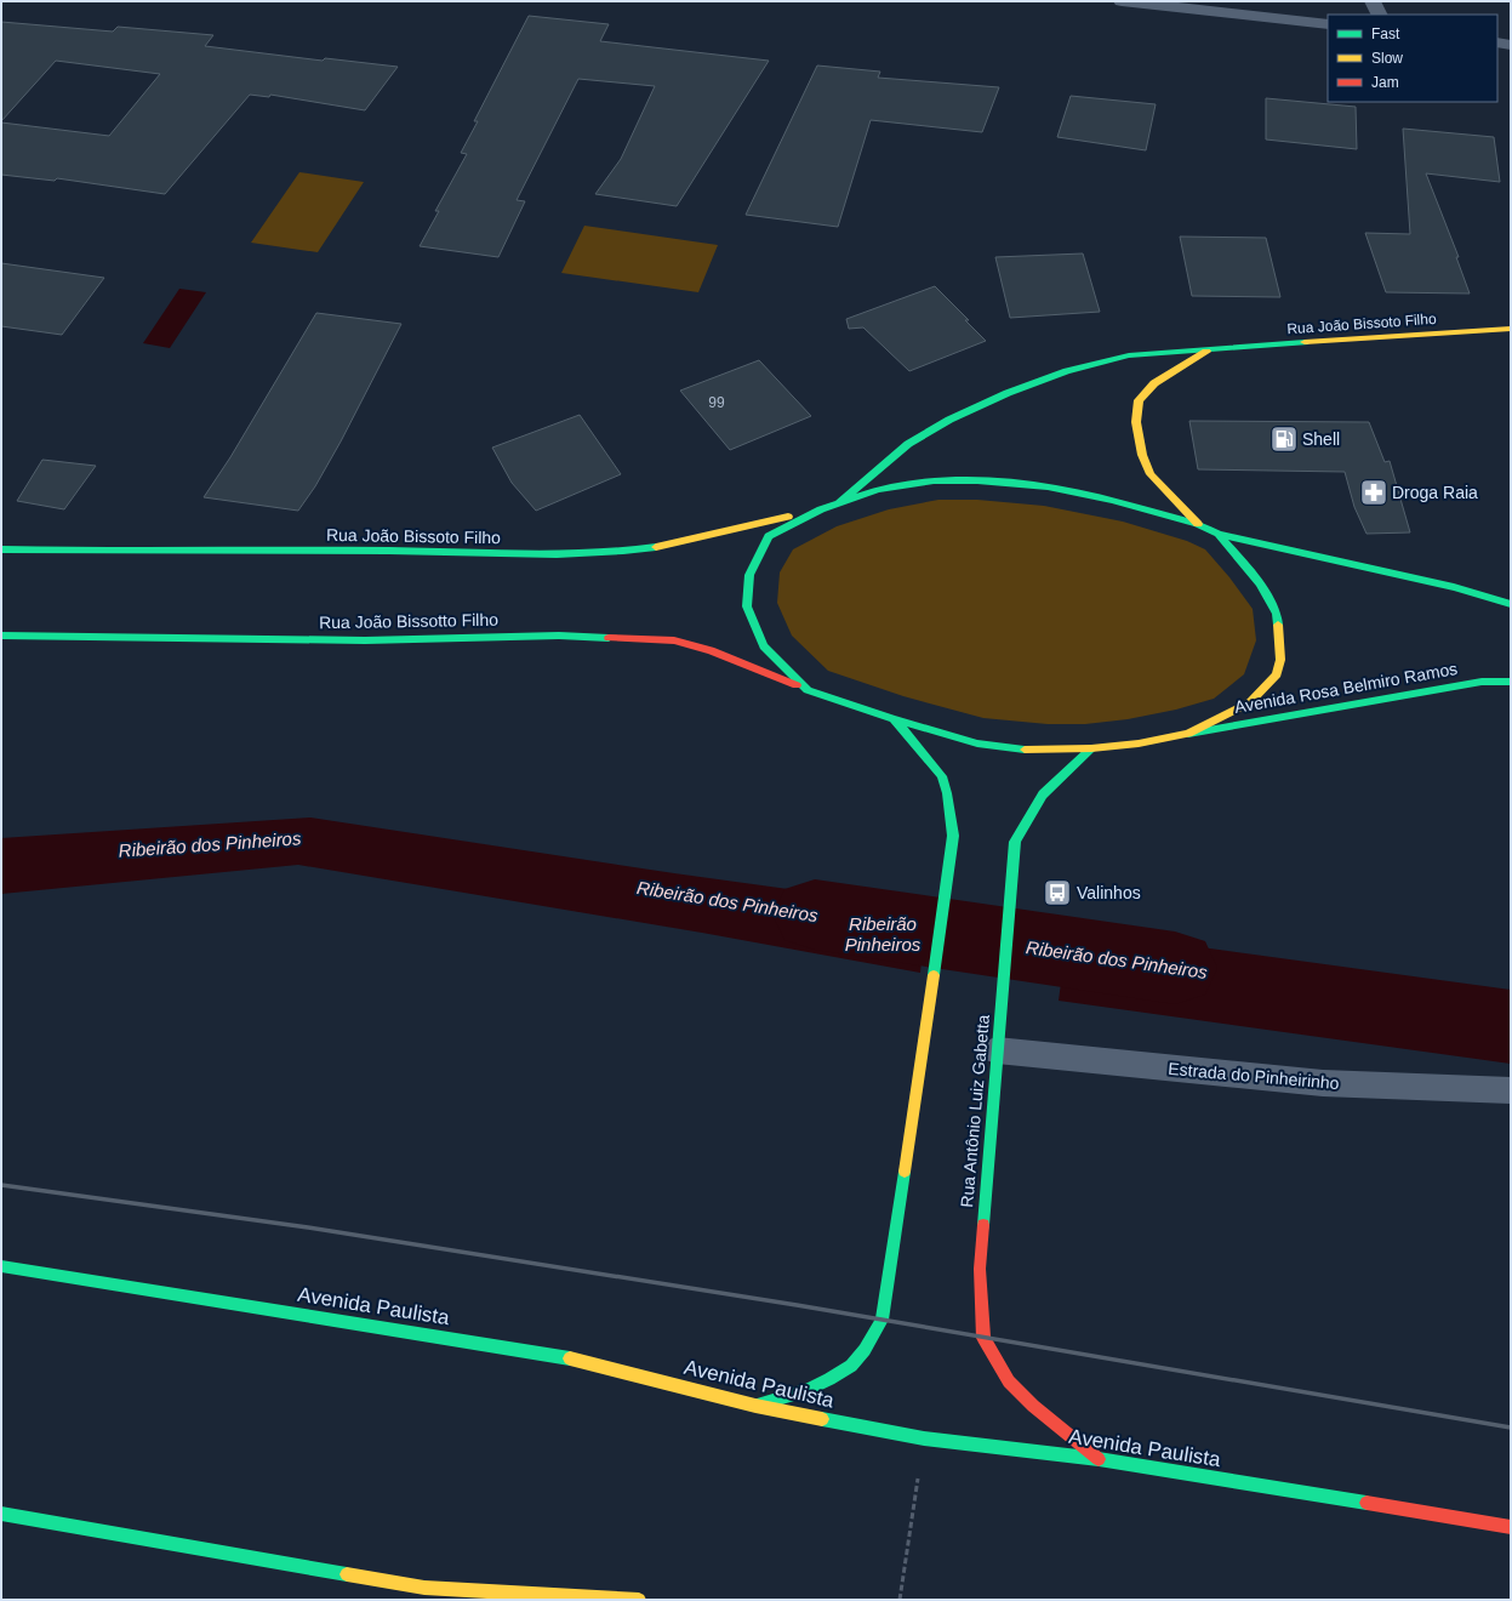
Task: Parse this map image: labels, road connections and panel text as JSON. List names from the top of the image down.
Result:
{
  "streets": {
    "main road": [
      "Rua João Bissoto Filho",
      "Rua João Bissotto Filho",
      "Avenida Rosa Belmiro Ramos",
      "Rua Antônio Luiz Gabetta",
      "Avenida Paulista"
    ],
    "street": ["Estrada do Pinheirinho"]
  },
  "crossings": [
    ["Rua João Bissoto Filho", "Rua João Bissotto Filho"],
    ["Rua João Bissoto Filho", "Avenida Rosa Belmiro Ramos"],
    ["Rua João Bissoto Filho", "Rua Antônio Luiz Gabetta"],
    ["Estrada do Pinheirinho", "Rua Antônio Luiz Gabetta"],
    ["Rua Antônio Luiz Gabetta", "Avenida Paulista"]
  ],
  "water": ["Ribeirão dos Pinheiros", "Ribeirão Pinheiros"],
  "places": {
    "fuel station": ["Shell"],
    "pharmacy": ["Droga Raia"],
    "bus stop": ["Valinhos"]
  },
  "house_numbers": ["99"],
  "legend": ["Fast", "Slow", "Jam"]
}
